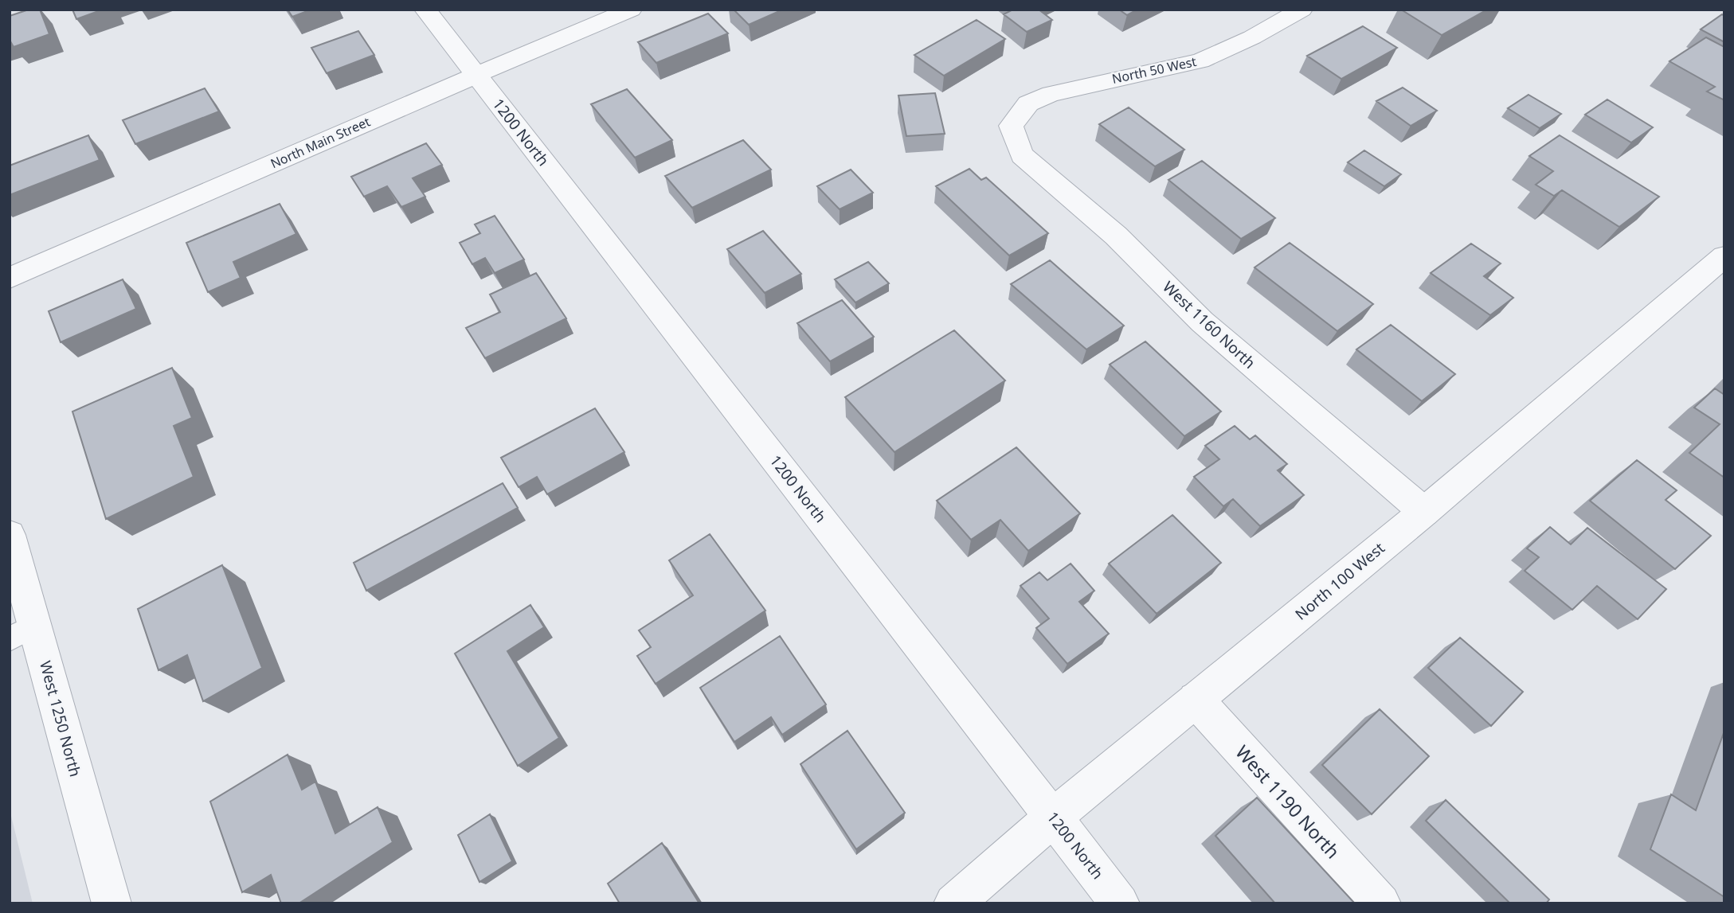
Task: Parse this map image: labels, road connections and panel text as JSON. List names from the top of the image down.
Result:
{
  "streets": {
    "street": [
      "North 50 West",
      "1200 North",
      "North Main Street",
      "West 1160 North",
      "North 100 West",
      "West 1250 North",
      "West 1190 North"
    ]
  },
  "crossings": [
    ["North 50 West", "West 1160 North"],
    ["1200 North", "North Main Street"],
    ["1200 North", "North 100 West"],
    ["West 1160 North", "North 100 West"],
    ["North 100 West", "West 1190 North"]
  ]
}
